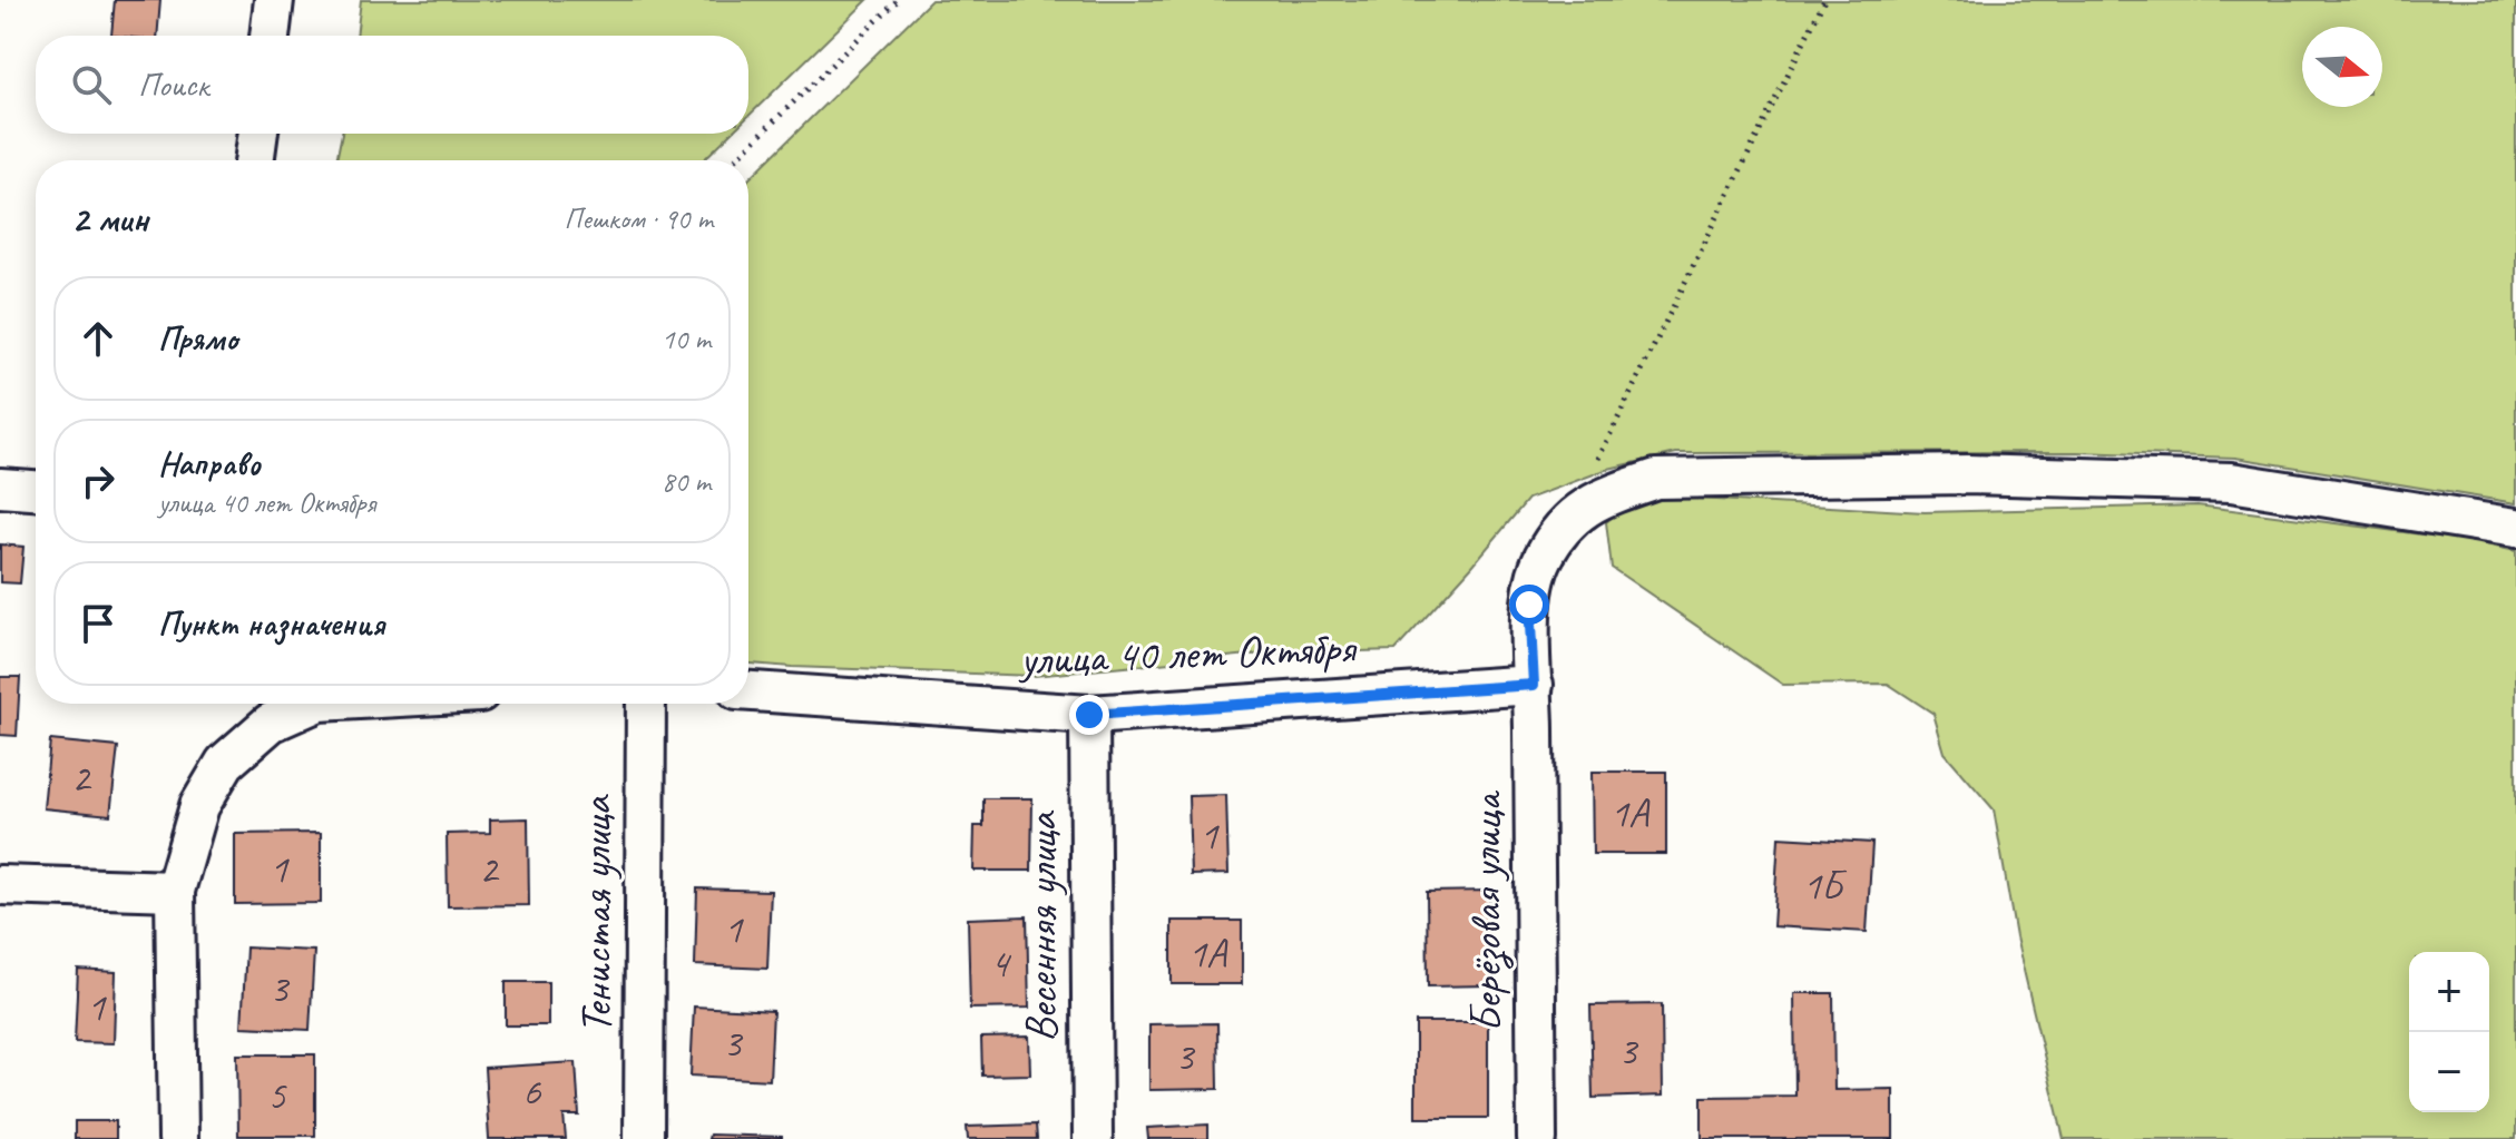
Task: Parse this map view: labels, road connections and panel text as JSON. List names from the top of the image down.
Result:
{
  "streets": {
    "street": [
      "улица 40 лет Октября",
      "Берёзовая улица",
      "Тенистая улица",
      "Весенняя улица"
    ]
  },
  "crossings": [
    ["улица 40 лет Октября", "Берёзовая улица"],
    ["улица 40 лет Октября", "Весенняя улица"]
  ],
  "house_numbers": [
    "2",
    "1А",
    "1",
    "1",
    "2",
    "1Б",
    "1",
    "1А",
    "4",
    "3",
    "1",
    "3",
    "3",
    "3",
    "6",
    "5"
  ],
  "north": "right",
  "page": {
    "search": "Поиск",
    "heading": ["2 мин", "Пешком · 90 m"],
    "list": [
      ["Прямо", "10 m"],
      ["Направо", "улица 40 лет Октября", "80 m"],
      "Пункт назначения"
    ],
    "map_buttons": ["+", "−"]
  }
}
